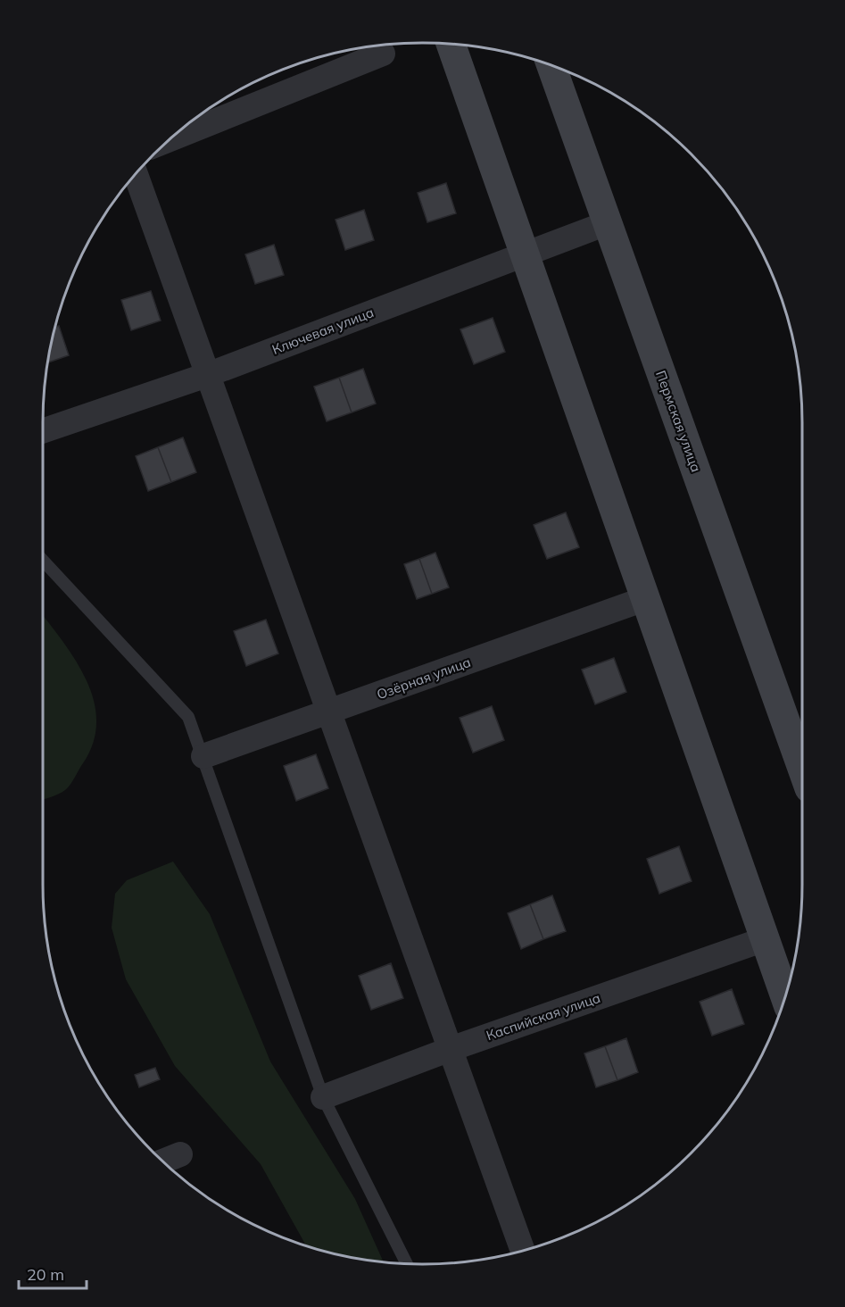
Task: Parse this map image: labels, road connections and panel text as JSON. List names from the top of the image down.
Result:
{
  "streets": {
    "street": [
      "Ключевая улица",
      "Пермская улица",
      "Озёрная улица",
      "Каспийская улица"
    ]
  },
  "crossings": [
    ["Ключевая улица", "Пермская улица"]
  ],
  "scale_bar": "20 m"
}
